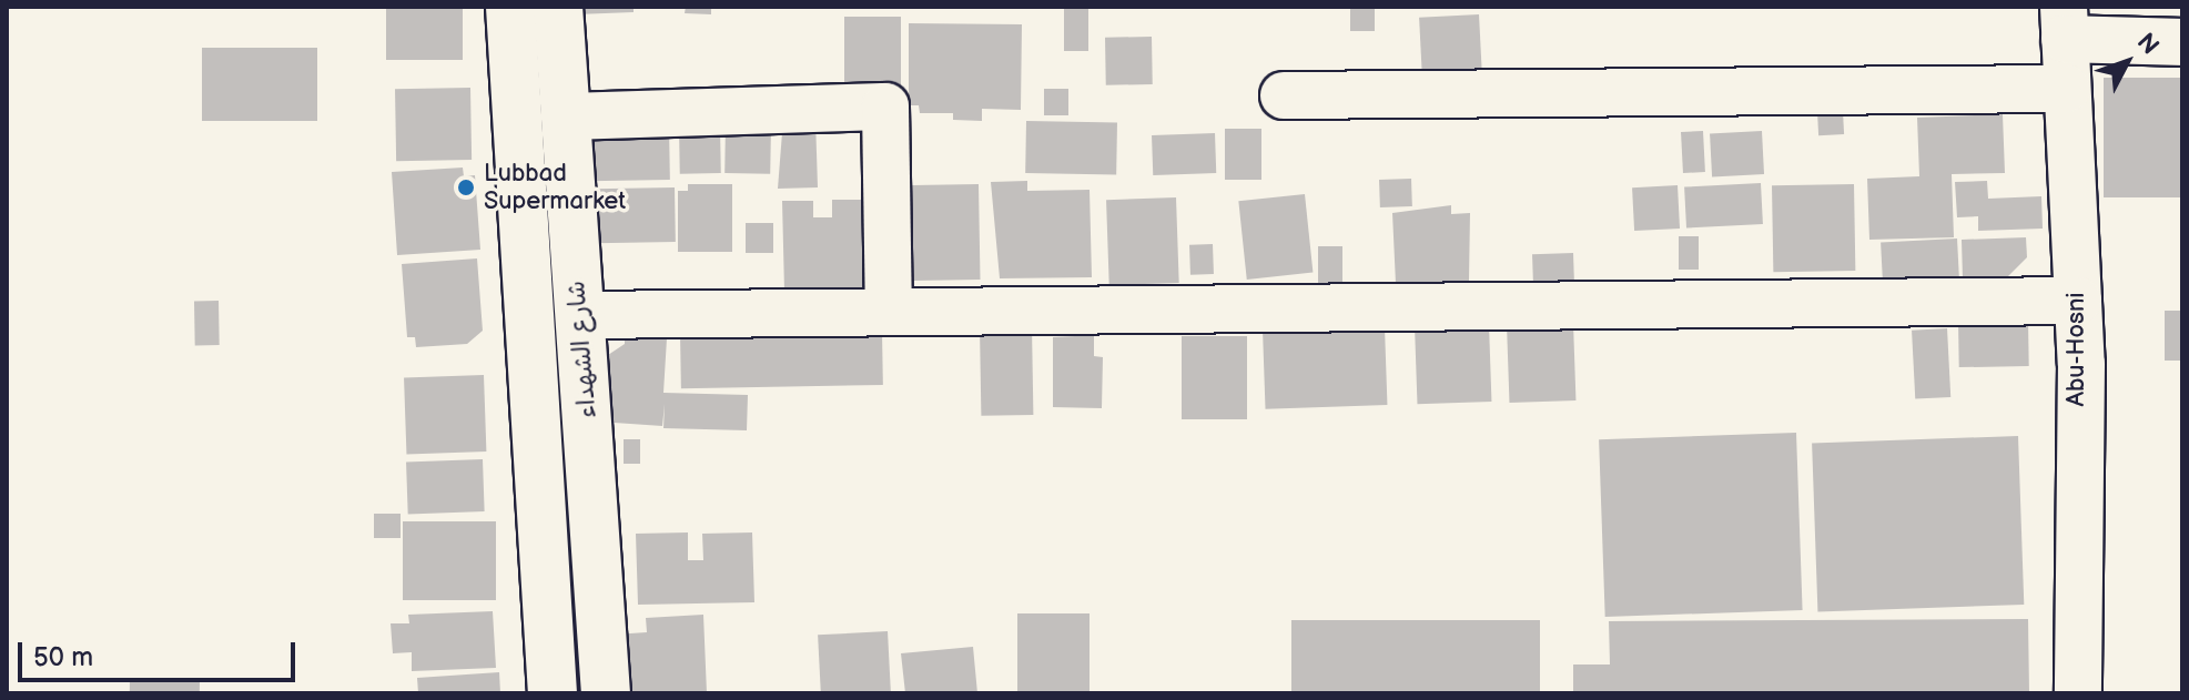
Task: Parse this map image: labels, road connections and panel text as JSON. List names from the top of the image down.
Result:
{
  "streets": {
    "main road": ["شارع الشهداء"],
    "street": ["Abu-Hosni"]
  },
  "places": ["Lubbad Supermarket"],
  "scale_bar": "50 m",
  "north": "top right"
}
